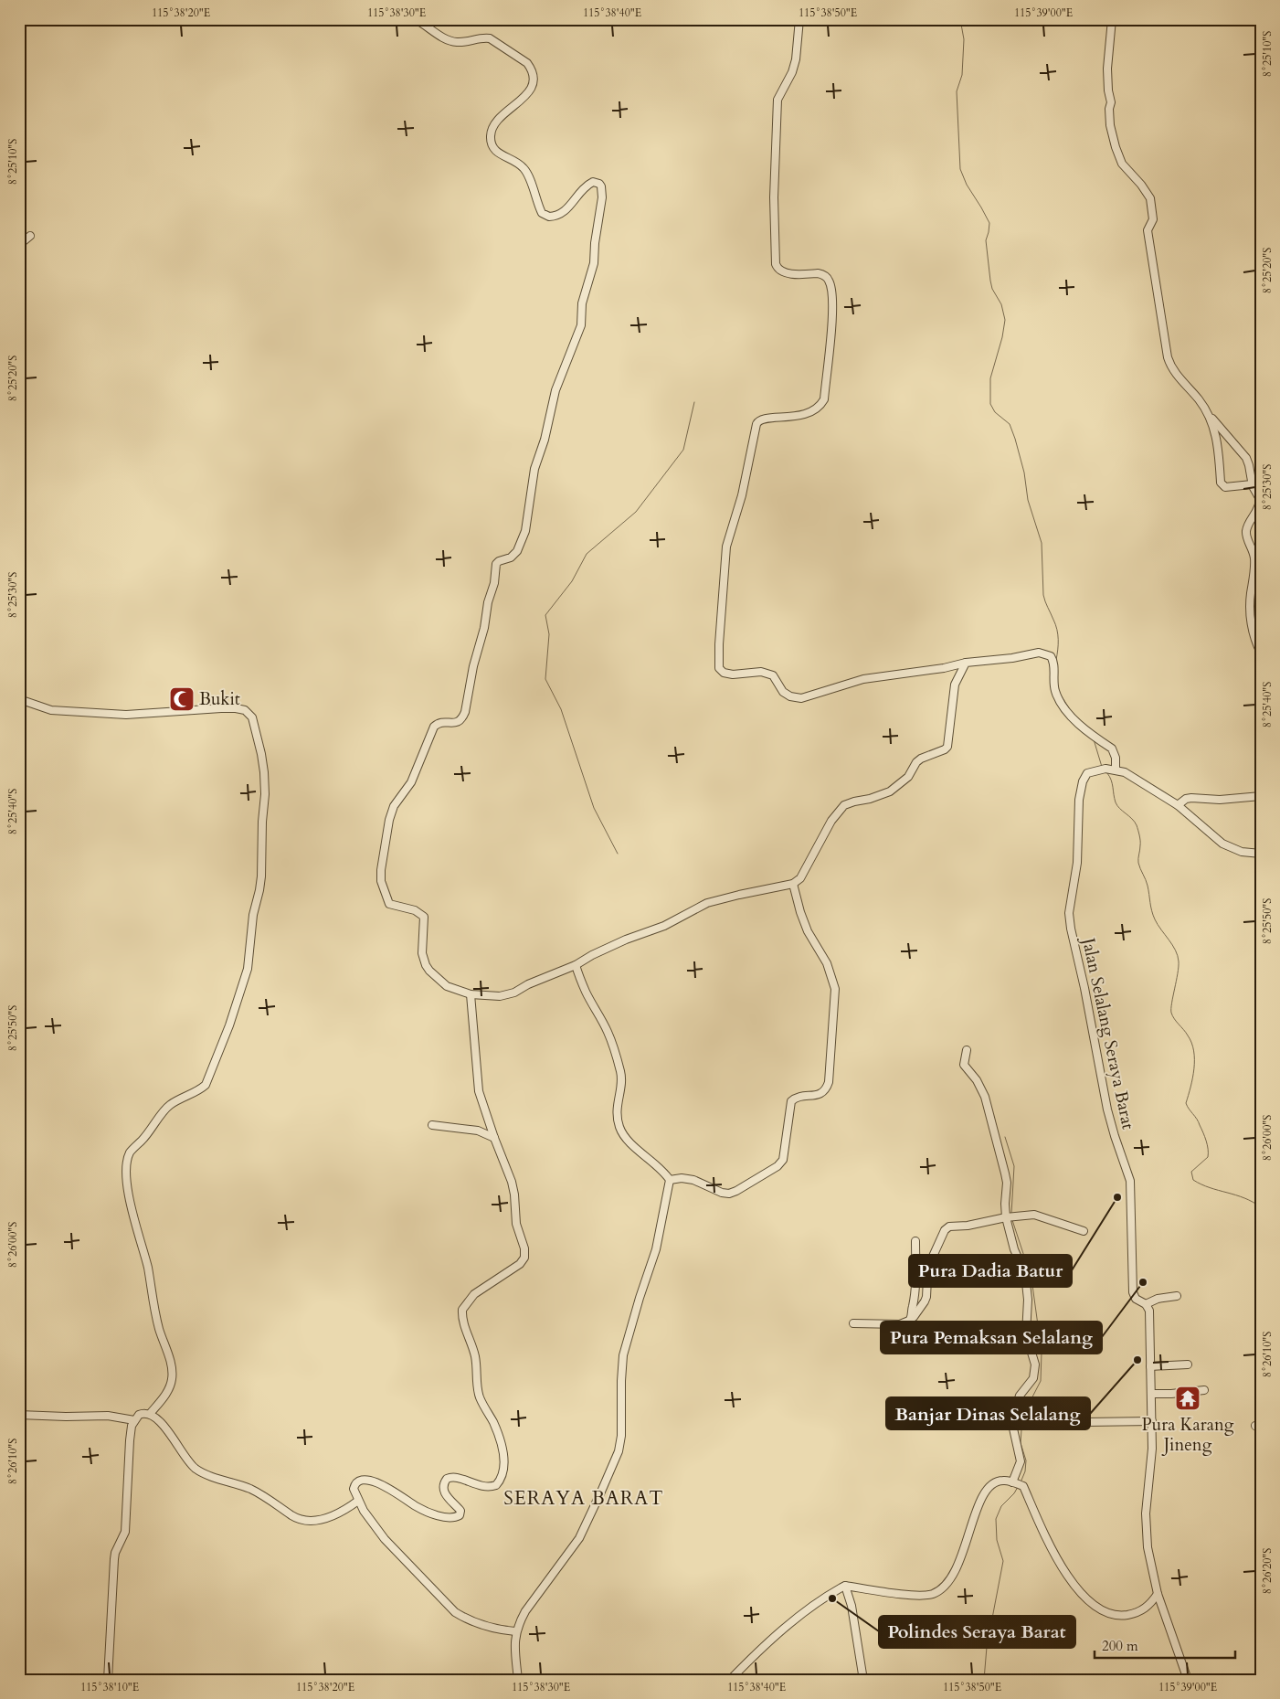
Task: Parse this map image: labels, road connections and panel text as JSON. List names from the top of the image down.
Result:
{
  "streets": {
    "street": ["Jalan Selalang Seraya Barat"]
  },
  "districts": ["SERAYA BARAT"],
  "places": {
    "mosque": ["Bukit"],
    "other": [
      "Pura Dadia Batur",
      "Pura Pemaksan Selalang",
      "Banjar Dinas Selalang",
      "Polindes Seraya Barat"
    ],
    "temple": ["Pura Karang Jineng"]
  },
  "scale_bar": "200 m",
  "coordinates": [
    "115°38'20\"E",
    "115°38'30\"E",
    "115°38'40\"E",
    "115°38'50\"E",
    "115°39'00\"E",
    "8°25'10\"S",
    "8°25'20\"S",
    "8°25'30\"S",
    "8°25'40\"S",
    "8°25'50\"S",
    "8°26'00\"S",
    "8°26'10\"S",
    "8°26'20\"S",
    "115°38'10\"E"
  ]
}
